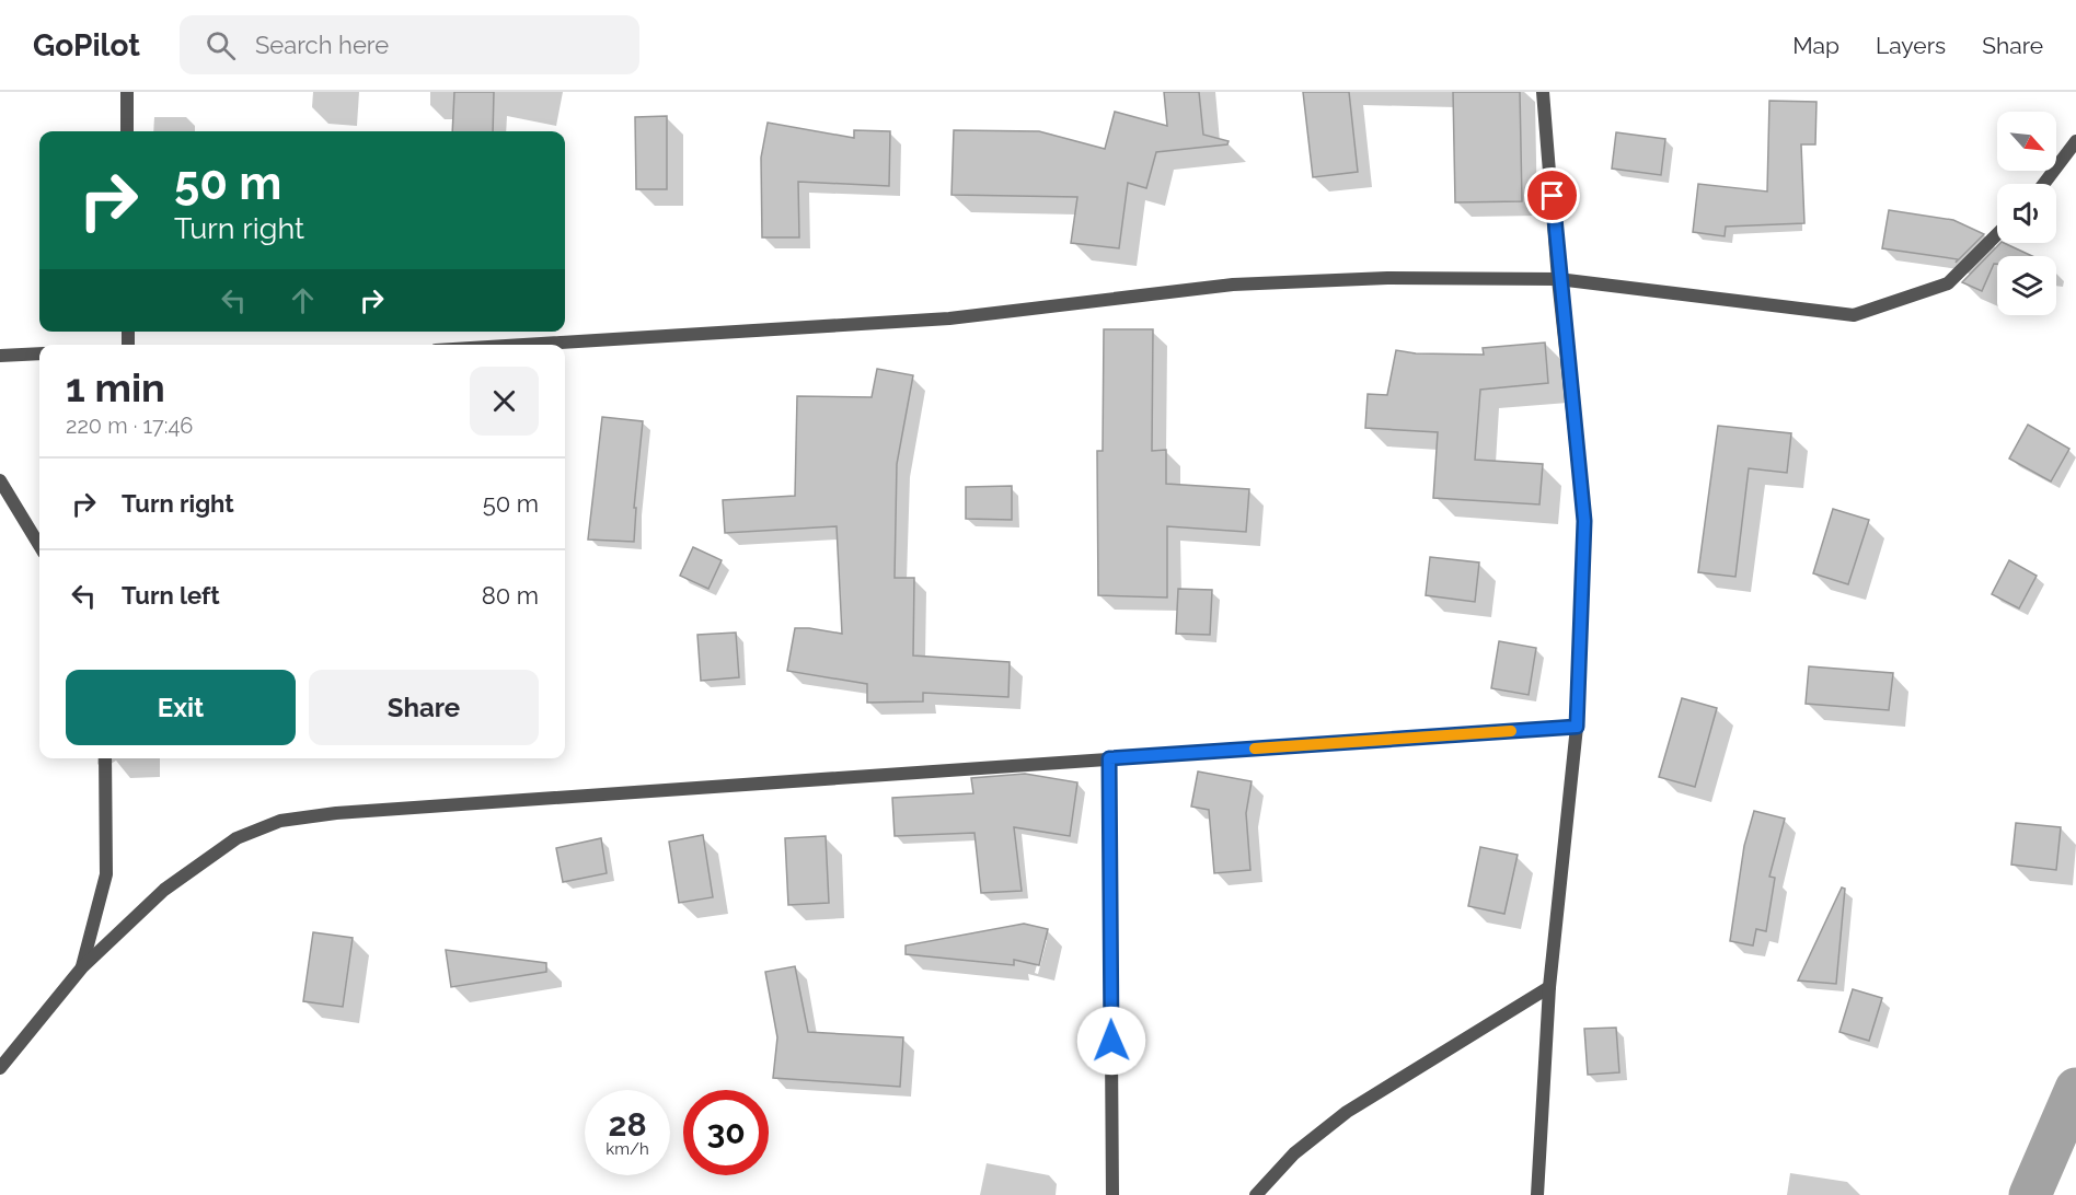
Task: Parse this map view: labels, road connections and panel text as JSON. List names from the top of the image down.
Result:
{
  "north": "bottom right",
  "page": {
    "header": "GoPilot",
    "search": "Search here",
    "nav": ["Map", "Layers", "Share"],
    "turn": ["50 m", "Turn right"],
    "heading": ["1 min", "220 m · 17:46"],
    "list": [
      {
        "name": "Turn right",
        "value": "50 m"
      },
      {
        "name": "Turn left",
        "value": "80 m"
      }
    ],
    "buttons": ["Exit", "Share"],
    "speed": "28 km/h",
    "limit": "30"
  }
}
